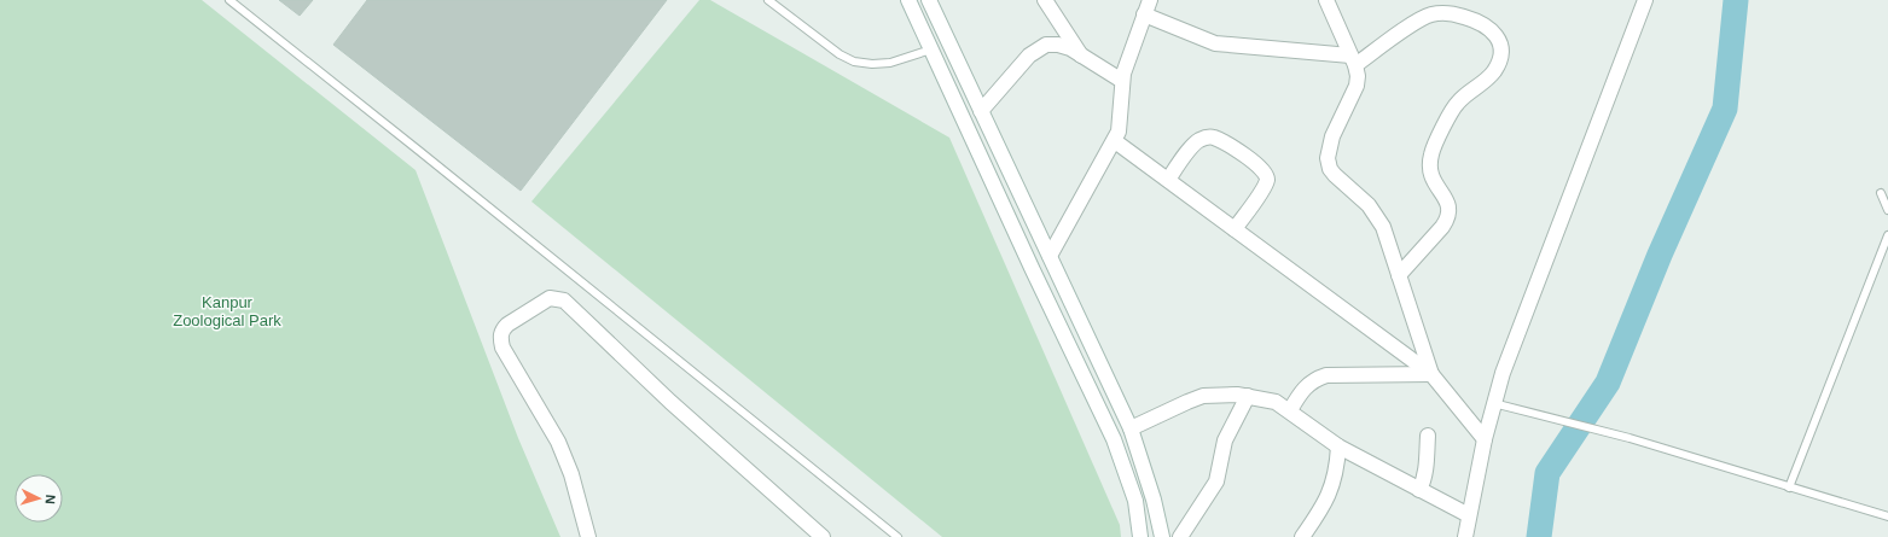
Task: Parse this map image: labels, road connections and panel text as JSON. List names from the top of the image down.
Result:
{
  "parks": ["Kanpur Zoological Park"],
  "north": "right"
}
